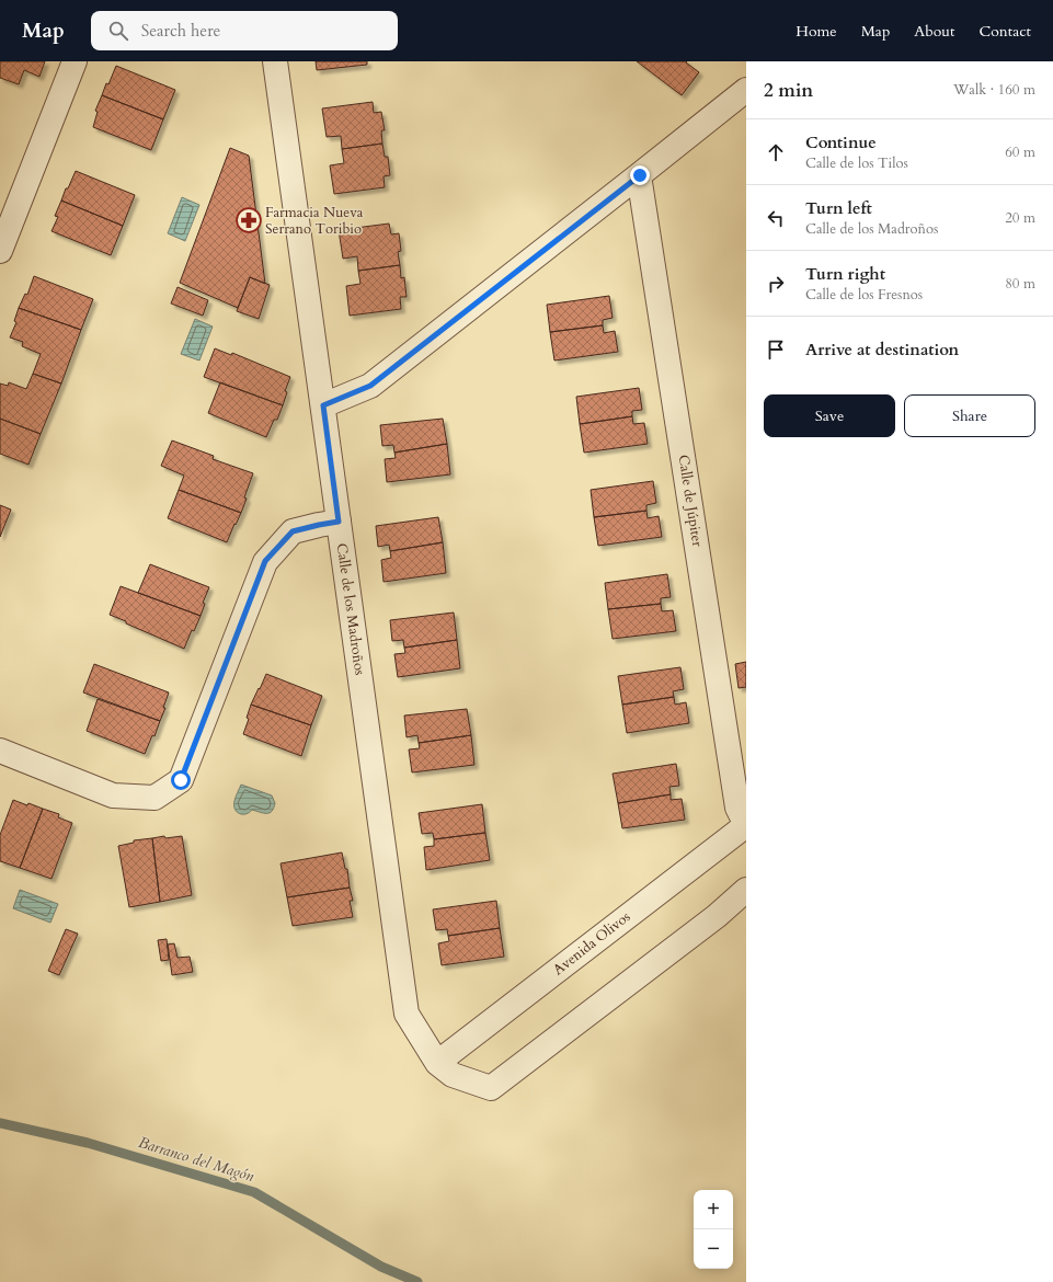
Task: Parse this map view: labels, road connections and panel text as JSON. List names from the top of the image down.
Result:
{
  "streets": {
    "street": ["Calle de Júpiter", "Calle de los Madroños", "Avenida Olivos"]
  },
  "crossings": [
    ["Calle de Júpiter", "Avenida Olivos"],
    ["Calle de los Madroños", "Avenida Olivos"]
  ],
  "water": ["Barranco del Magón"],
  "places": {
    "pharmacy": ["Farmacia Nueva Serrano Toribio"]
  },
  "page": {
    "header": "Map",
    "search": "Search here",
    "nav": [
      "Home",
      "Map",
      "About",
      "Contact"
    ],
    "heading": ["2 min", "Walk · 160 m"],
    "list": [
      ["Continue", "Calle de los Tilos", "60 m"],
      ["Turn left", "Calle de los Madroños", "20 m"],
      ["Turn right", "Calle de los Fresnos", "80 m"],
      "Arrive at destination"
    ],
    "buttons": ["Save", "Share"],
    "map_buttons": ["+", "−"]
  }
}
